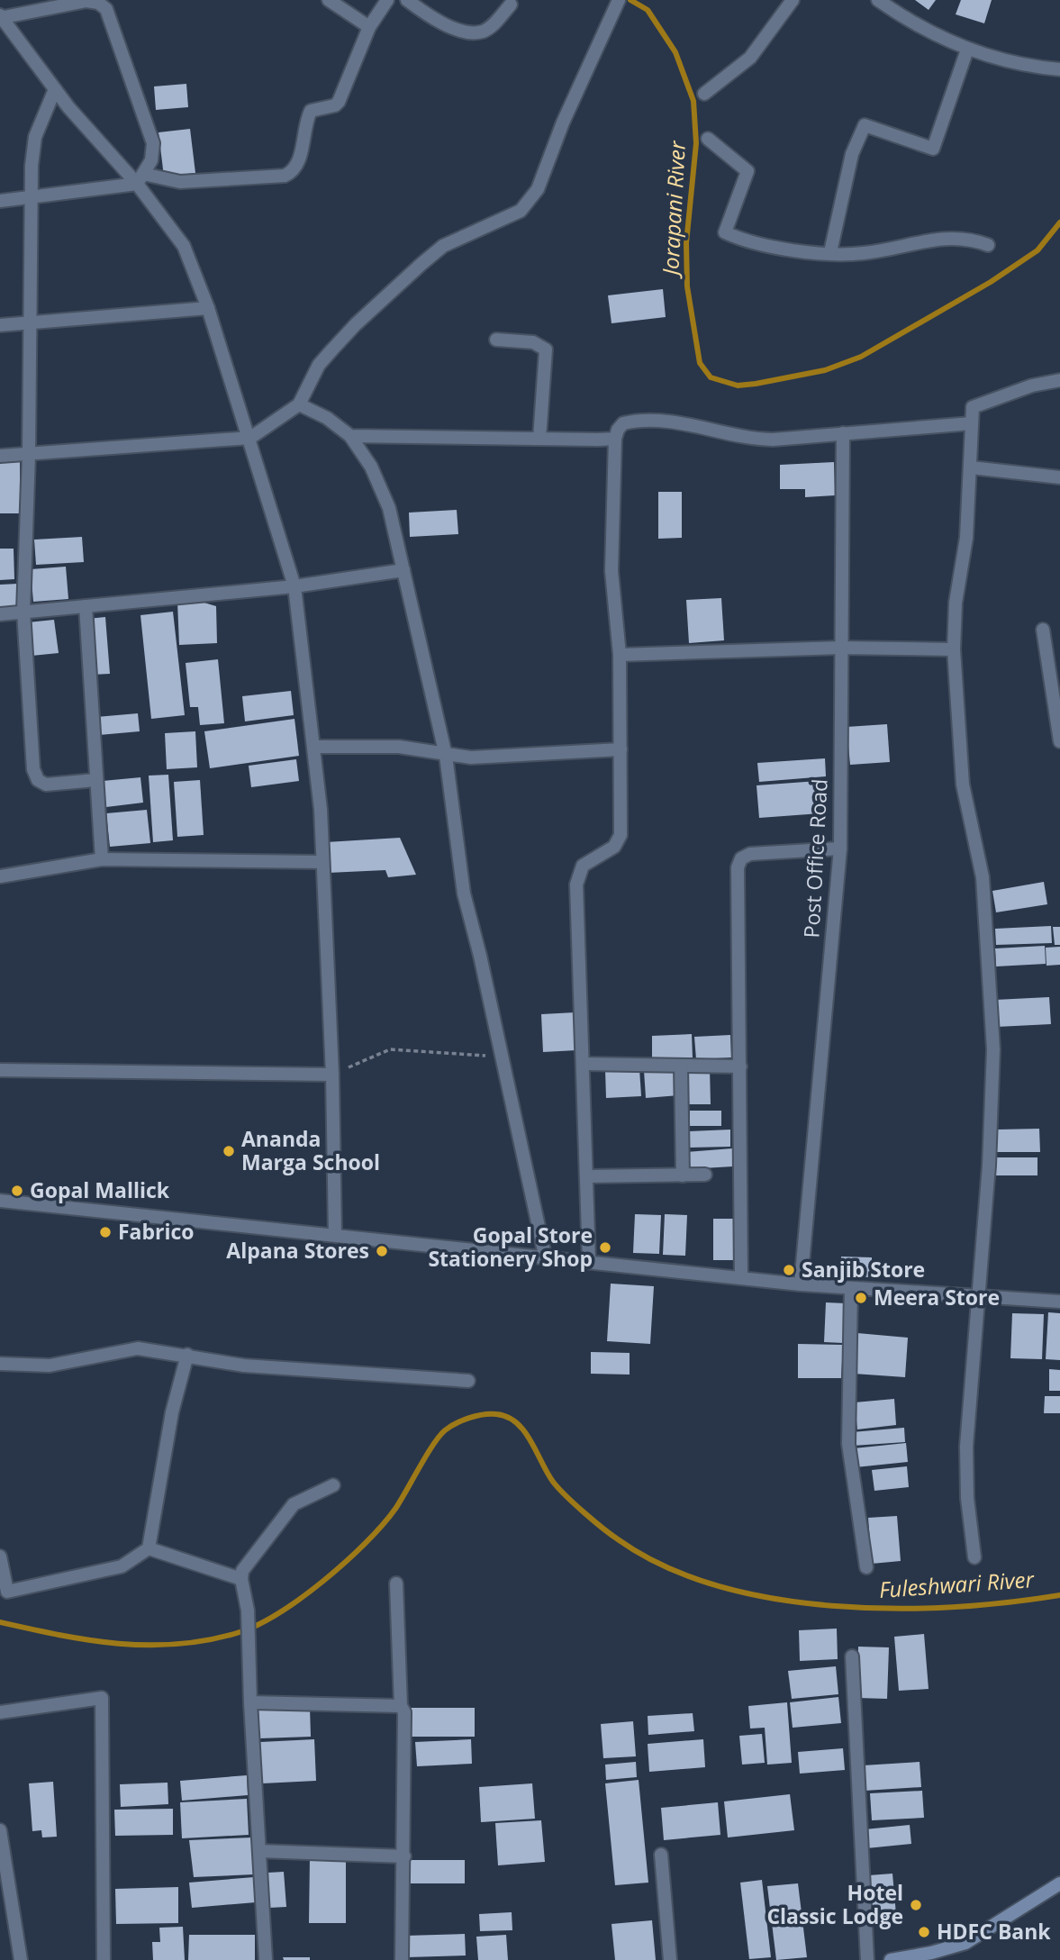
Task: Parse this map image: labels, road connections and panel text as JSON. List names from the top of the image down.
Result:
{
  "streets": {
    "street": ["Post Office Road"]
  },
  "water": ["Jorapani River", "Fuleshwari River"],
  "places": [
    "Ananda Marga School",
    "Gopal Mallick",
    "Fabrico",
    "Gopal Store Stationery Shop",
    "Alpana Stores",
    "Sanjib Store",
    "Meera Store",
    "Hotel Classic Lodge",
    "HDFC Bank"
  ]
}
